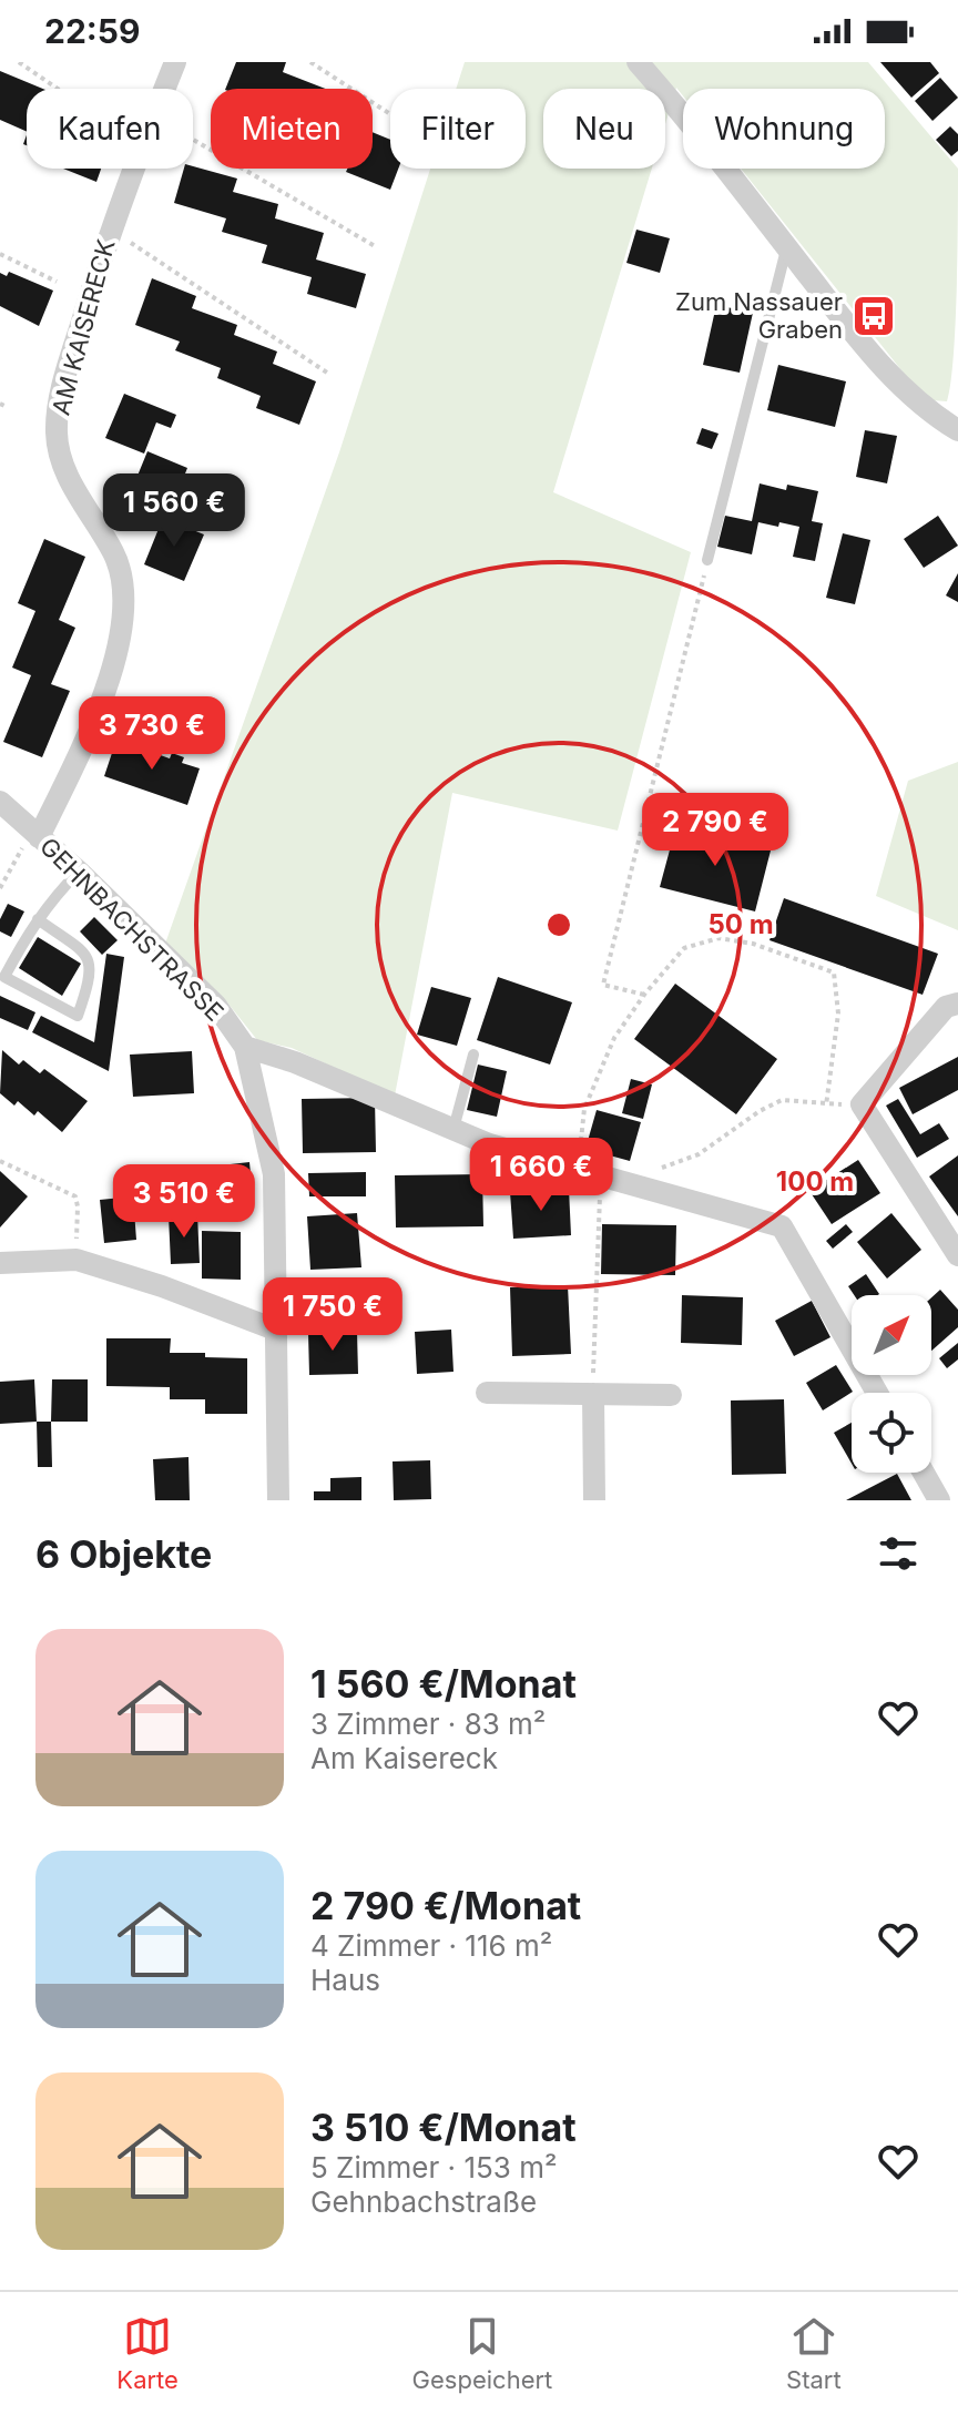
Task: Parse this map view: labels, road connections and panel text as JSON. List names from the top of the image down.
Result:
{
  "streets": {
    "street": ["AM KAISERECK", "GEHNBACHSTRASSE"]
  },
  "crossings": [
    ["AM KAISERECK", "GEHNBACHSTRASSE"]
  ],
  "places": {
    "bus stop": ["Zum Nassauer Graben"]
  },
  "north": "top right",
  "page": {
    "status": "22:59",
    "chip": [
      "Kaufen",
      "Mieten",
      "Filter",
      "Neu",
      "Wohnung"
    ],
    "price": [
      "1 560 €",
      "3 730 €",
      "2 790 €",
      "1 660 €",
      "3 510 €",
      "1 750 €"
    ],
    "heading": "6 Objekte",
    "list": [
      {
        "name": "1 560 €/Monat",
        "note": "3 Zimmer · 83 m² · Am Kaisereck"
      },
      {
        "name": "2 790 €/Monat",
        "note": "4 Zimmer · 116 m² · Haus"
      },
      {
        "name": "3 510 €/Monat",
        "note": "5 Zimmer · 153 m² · Gehnbachstraße"
      }
    ],
    "tabs": ["Karte", "Gespeichert", "Start"]
  },
  "rings": ["50 m", "100 m"]
}
